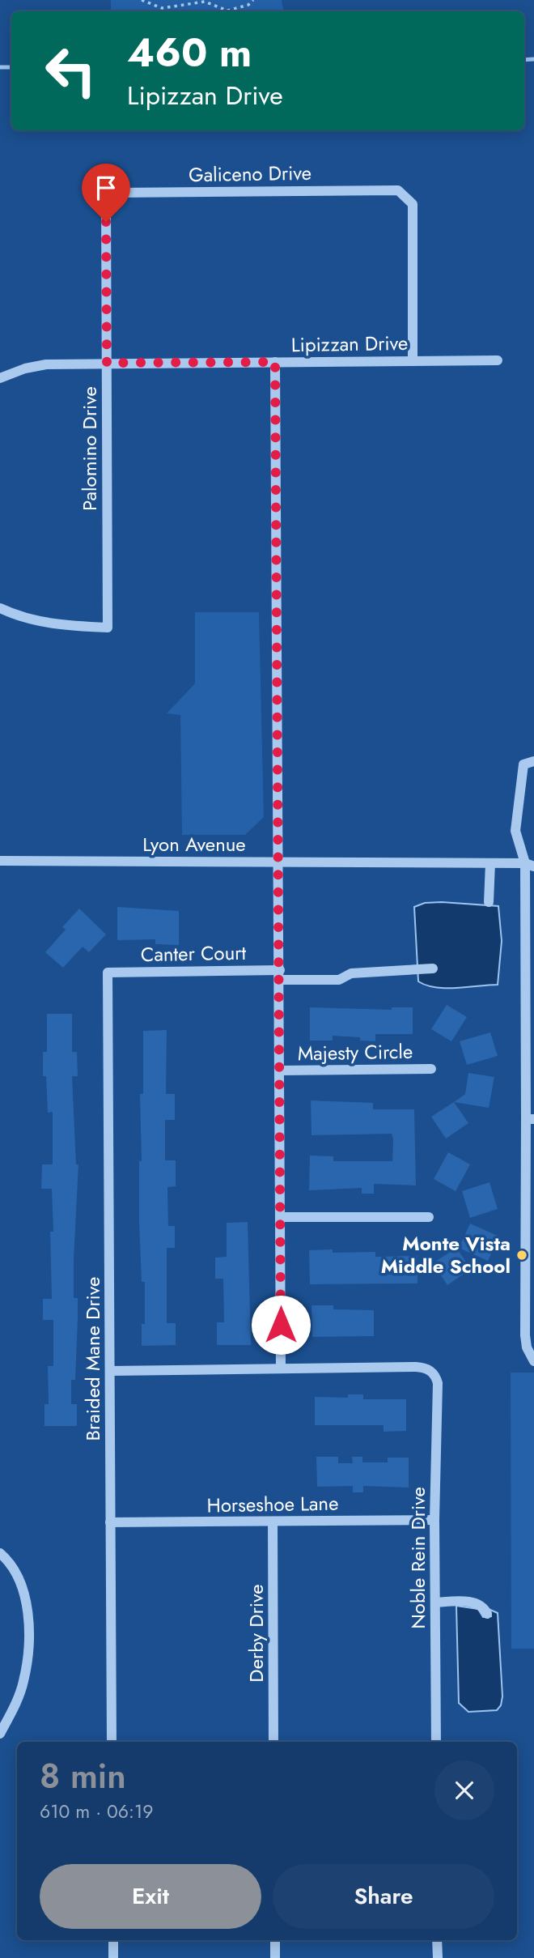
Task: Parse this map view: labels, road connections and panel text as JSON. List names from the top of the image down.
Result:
{
  "streets": {
    "street": [
      "Galiceno Drive",
      "Lipizzan Drive",
      "Palomino Drive",
      "Lyon Avenue",
      "Canter Court",
      "Majesty Circle",
      "Braided Mane Drive",
      "Horseshoe Lane",
      "Noble Rein Drive",
      "Derby Drive"
    ]
  },
  "crossings": [
    ["Galiceno Drive", "Lipizzan Drive"],
    ["Galiceno Drive", "Palomino Drive"],
    ["Lipizzan Drive", "Palomino Drive"],
    ["Canter Court", "Braided Mane Drive"],
    ["Braided Mane Drive", "Horseshoe Lane"],
    ["Horseshoe Lane", "Noble Rein Drive"],
    ["Horseshoe Lane", "Derby Drive"]
  ],
  "places": ["Monte Vista Middle School"],
  "page": {
    "turn": ["460 m", "Lipizzan Drive"],
    "heading": ["8 min", "610 m · 06:19"],
    "buttons": ["Exit", "Share"]
  }
}
